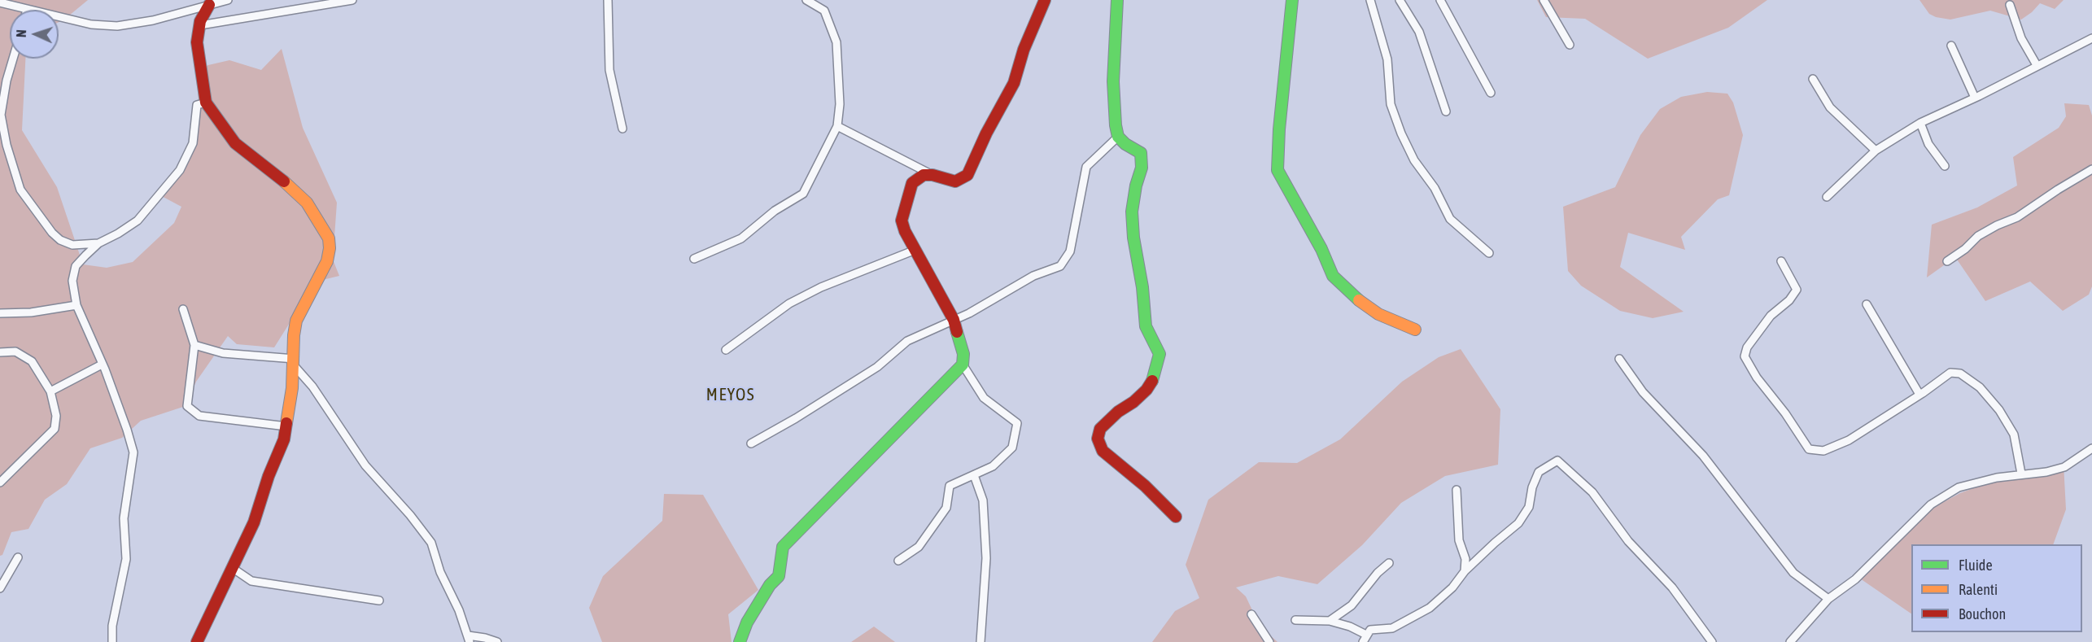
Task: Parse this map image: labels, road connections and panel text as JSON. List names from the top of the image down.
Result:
{
  "districts": ["MEYOS"],
  "legend": ["Fluide", "Ralenti", "Bouchon"],
  "north": "left"
}
